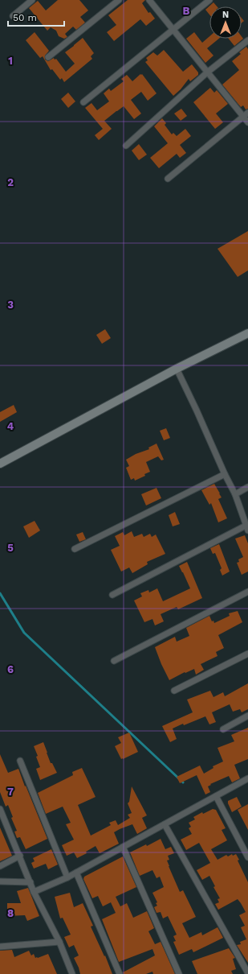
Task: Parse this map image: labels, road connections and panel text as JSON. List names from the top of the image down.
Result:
{
  "scale_bar": "50 m",
  "north": "top",
  "grid": {
    "columns": ["B"],
    "rows": [
      "1",
      "2",
      "3",
      "4",
      "5",
      "6",
      "7",
      "8"
    ]
  }
}
